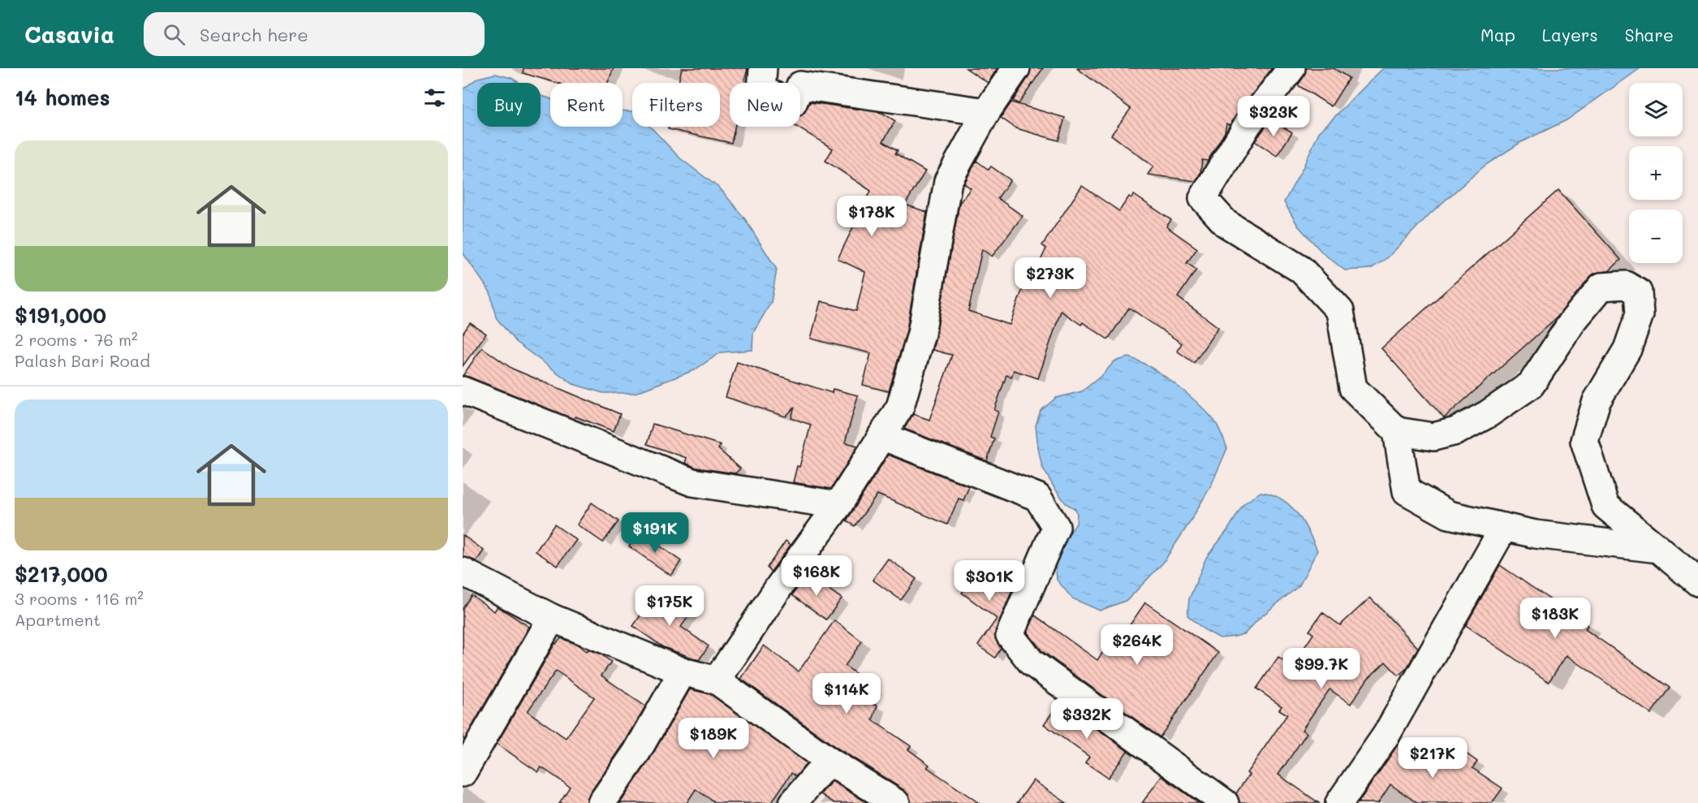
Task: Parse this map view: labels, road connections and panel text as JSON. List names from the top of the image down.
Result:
{
  "page": {
    "header": "Casavia",
    "search": "Search here",
    "nav": ["Map", "Layers", "Share"],
    "heading": "14 homes",
    "map_buttons": ["+", "−"],
    "chip": [
      "Buy",
      "Rent",
      "Filters",
      "New"
    ],
    "price": [
      "$323K",
      "$178K",
      "$273K",
      "$191K",
      "$168K",
      "$301K",
      "$175K",
      "$183K",
      "$264K",
      "$99.7K",
      "$114K",
      "$332K",
      "$189K",
      "$217K"
    ],
    "list": [
      {
        "name": "$191,000",
        "note": "2 rooms · 76 m² · Palash Bari Road"
      },
      {
        "name": "$217,000",
        "note": "3 rooms · 116 m² · Apartment"
      }
    ]
  }
}
